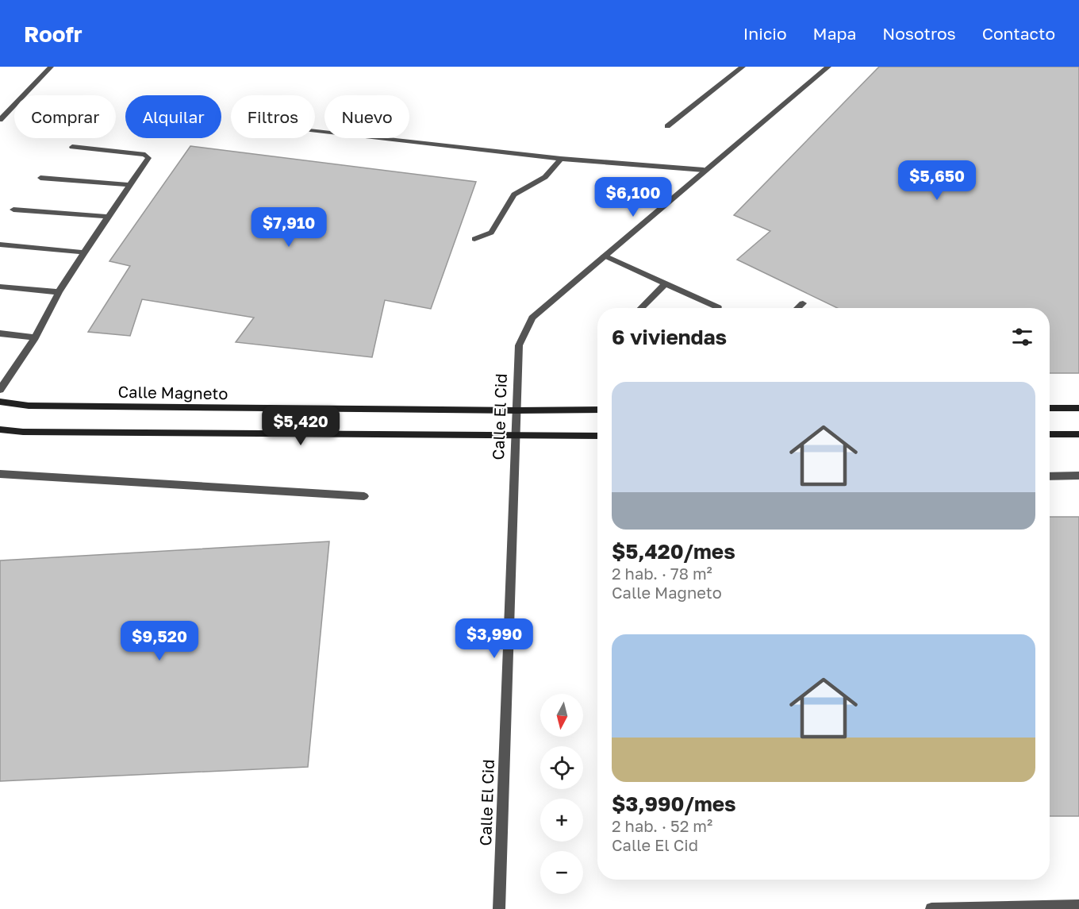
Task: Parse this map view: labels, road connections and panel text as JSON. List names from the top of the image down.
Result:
{
  "streets": {
    "main road": ["Calle Magneto"],
    "street": ["Calle El Cid"]
  },
  "crossings": [
    ["Calle Magneto", "Calle El Cid"]
  ],
  "north": "bottom",
  "page": {
    "header": "Roofr",
    "nav": [
      "Inicio",
      "Mapa",
      "Nosotros",
      "Contacto"
    ],
    "chip": [
      "Comprar",
      "Alquilar",
      "Filtros",
      "Nuevo"
    ],
    "price": [
      "$5,650",
      "$6,100",
      "$7,910",
      "$5,420",
      "$3,990",
      "$9,520"
    ],
    "heading": "6 viviendas",
    "list": [
      {
        "name": "$5,420/mes",
        "note": "2 hab. · 78 m² · Calle Magneto"
      },
      {
        "name": "$3,990/mes",
        "note": "2 hab. · 52 m² · Calle El Cid"
      }
    ],
    "map_buttons": ["+", "−"]
  }
}
